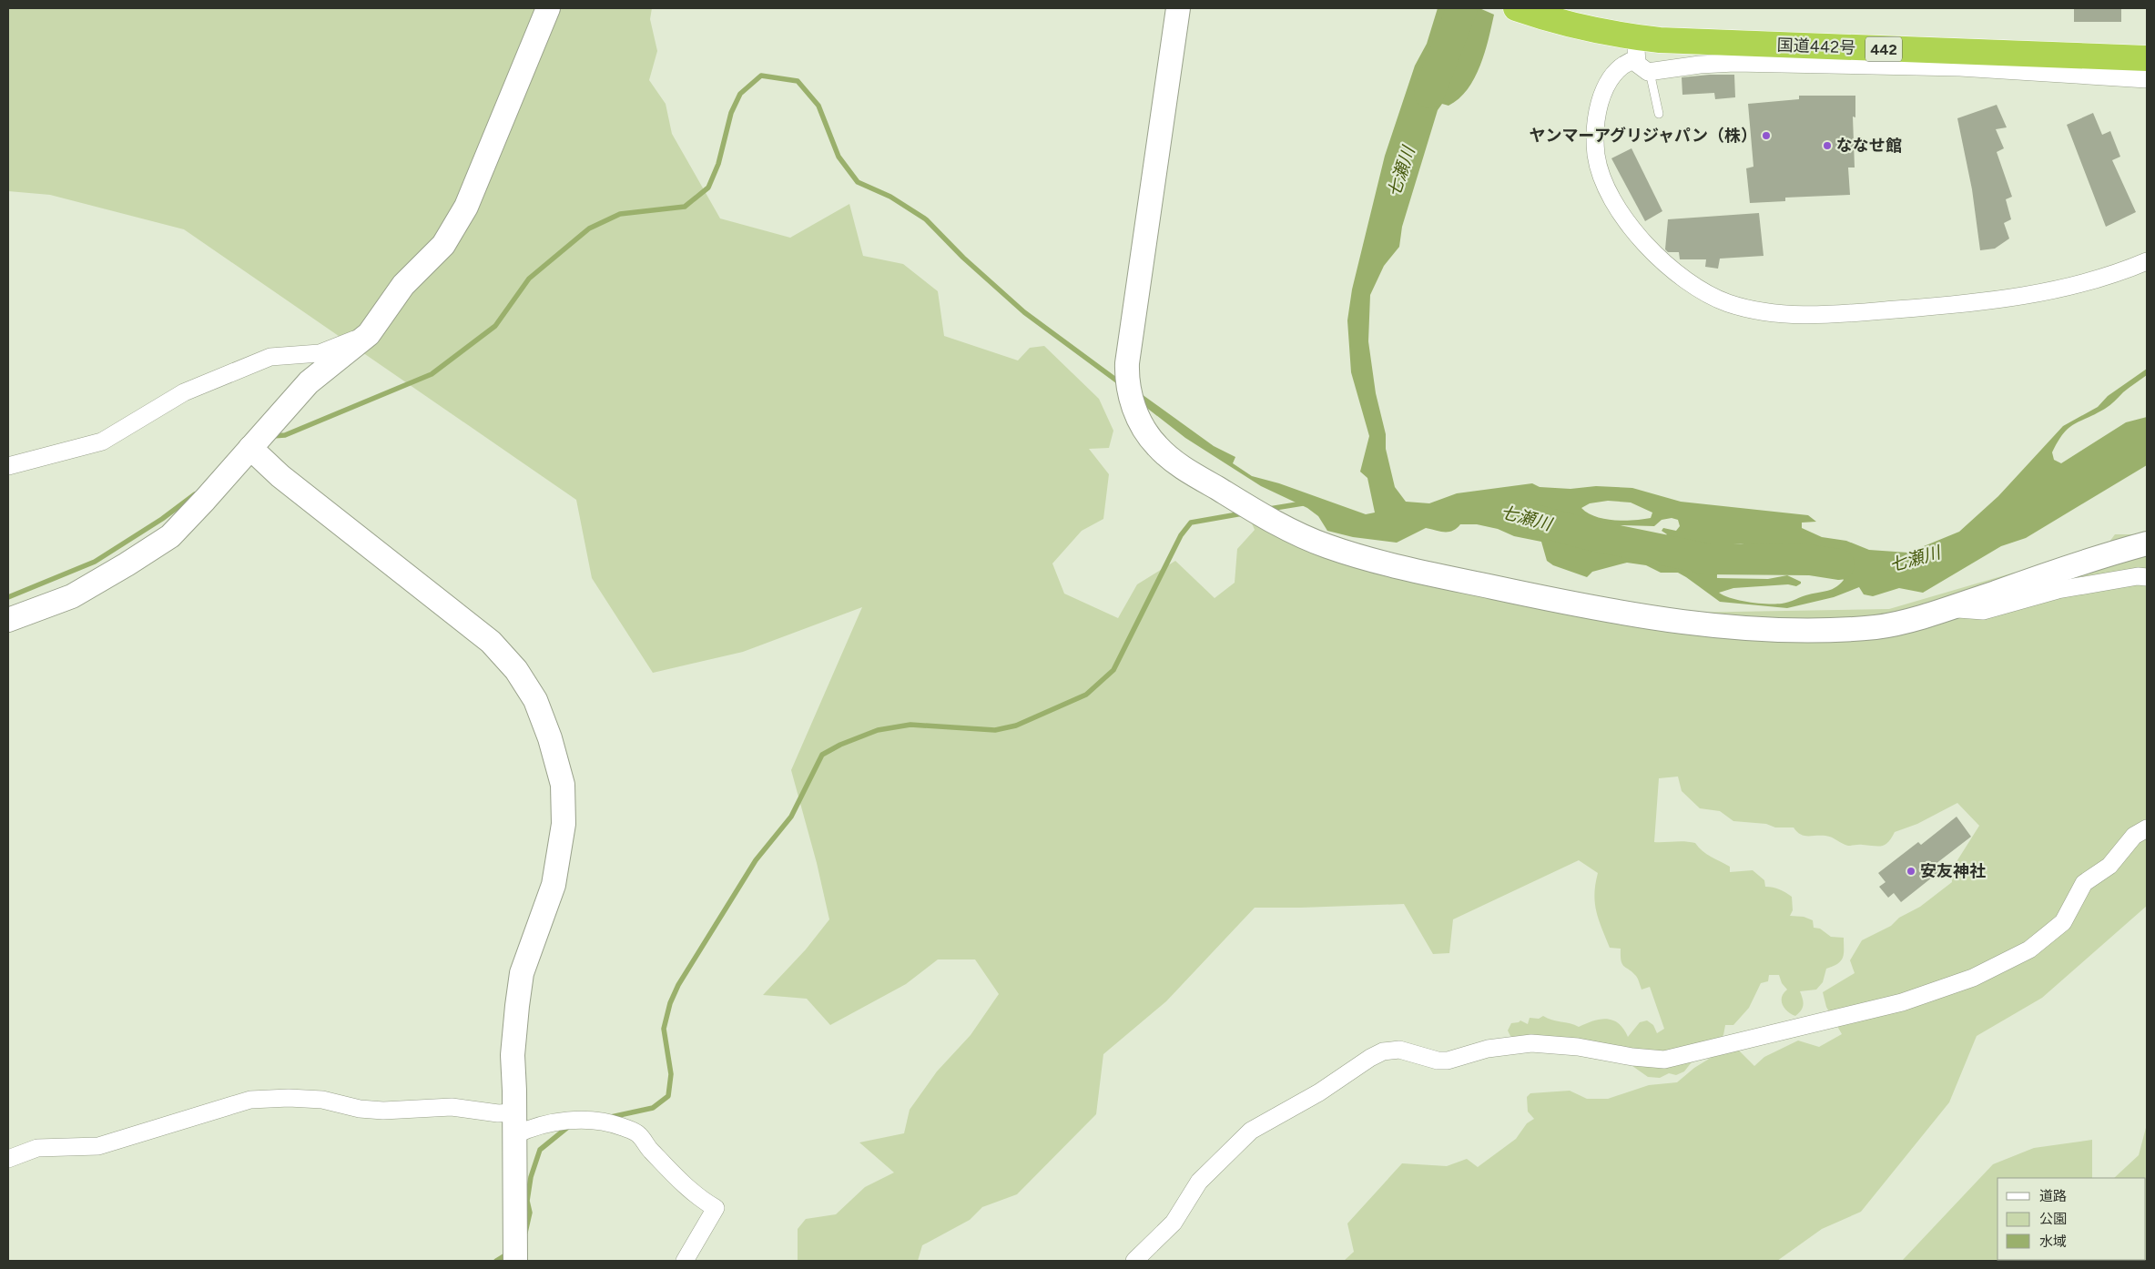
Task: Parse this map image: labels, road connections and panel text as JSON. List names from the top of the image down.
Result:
{
  "streets": {
    "highway": ["国道442号", "442"]
  },
  "water": ["七瀬川"],
  "places": ["ヤンマーアグリジャパン（株）", "ななせ館", "安友神社"],
  "legend": ["道路", "公園", "水域"]
}
